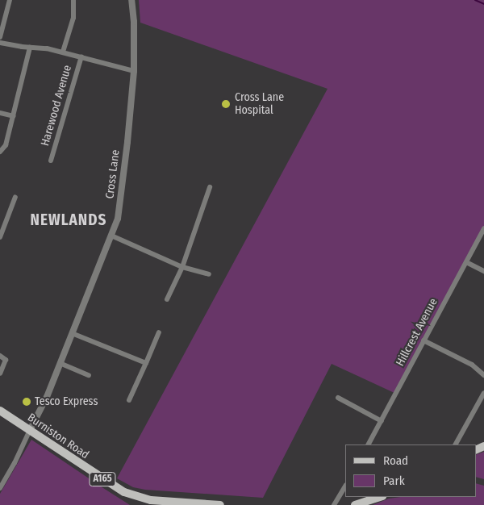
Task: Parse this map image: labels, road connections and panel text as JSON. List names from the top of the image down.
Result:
{
  "streets": {
    "main road": ["Burniston Road", "A165"],
    "street": ["Harewood Avenue", "Cross Lane", "Hillcrest Avenue"]
  },
  "crossings": [
    ["Cross Lane", "Burniston Road"]
  ],
  "districts": ["NEWLANDS"],
  "places": ["Cross Lane Hospital", "Tesco Express"],
  "legend": ["Road", "Park"]
}
